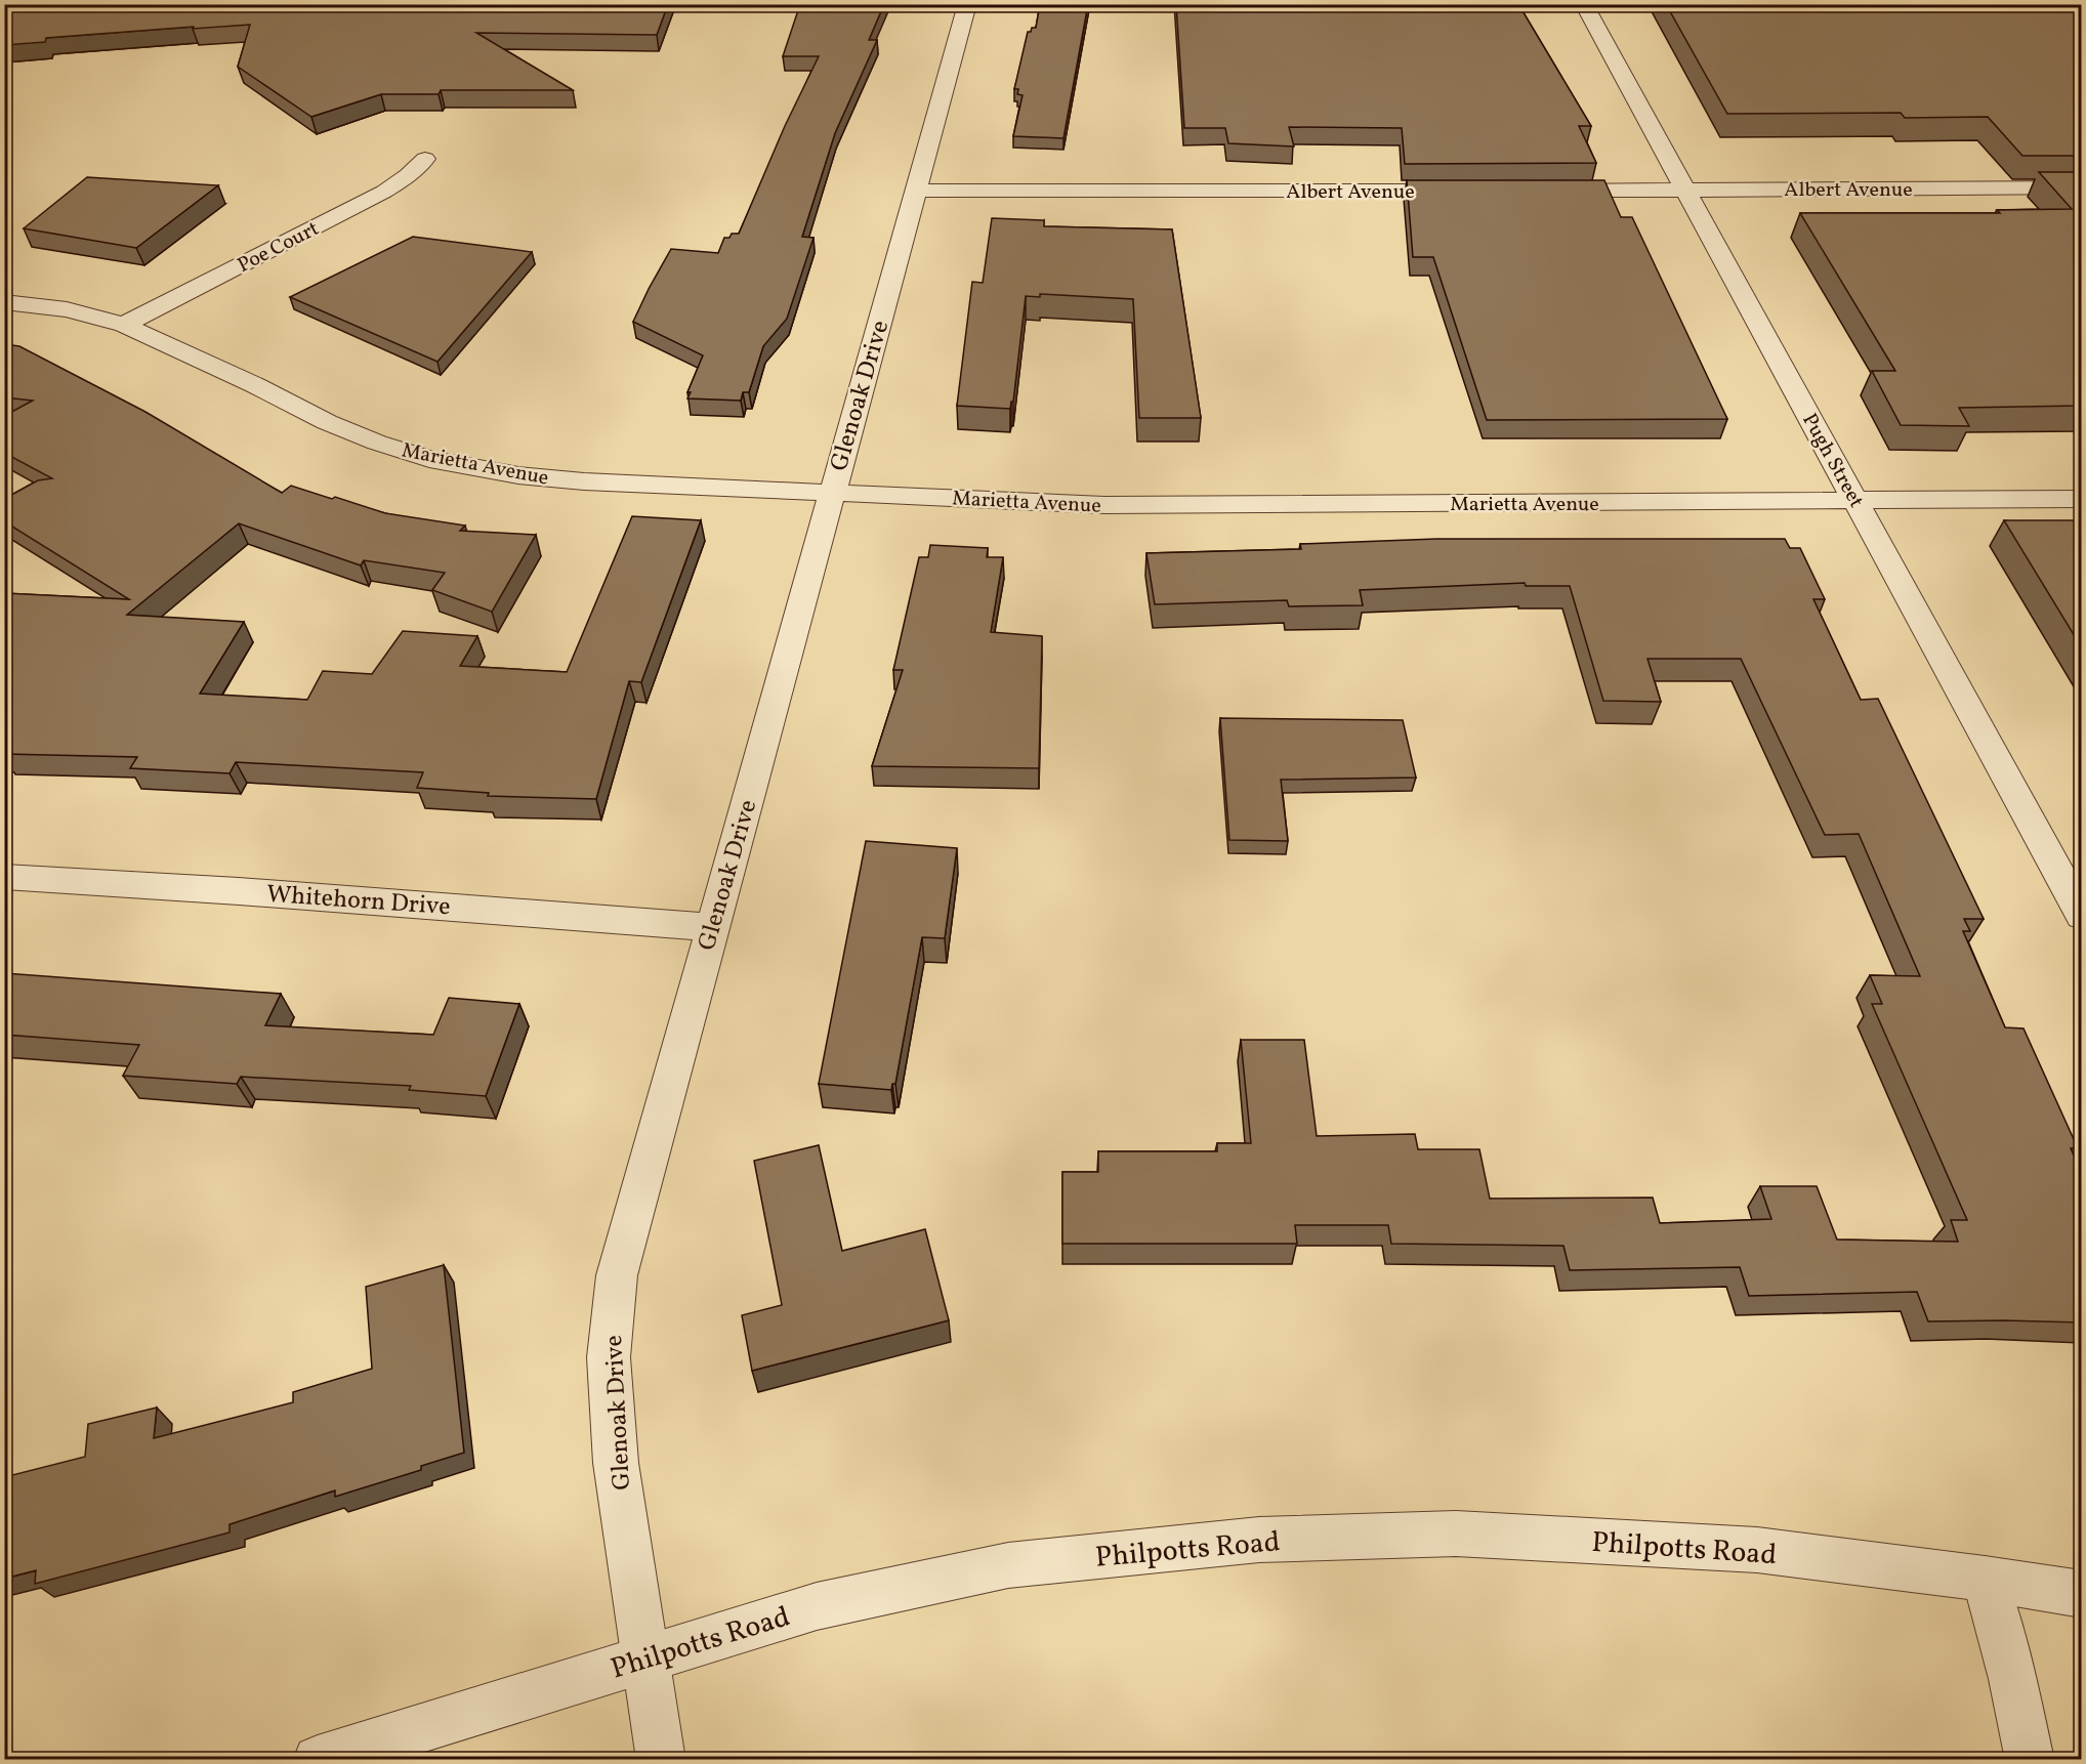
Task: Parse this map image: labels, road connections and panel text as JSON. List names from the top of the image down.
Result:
{
  "streets": {
    "street": [
      "Albert Avenue",
      "Poe Court",
      "Glenoak Drive",
      "Pugh Street",
      "Marietta Avenue",
      "Whitehorn Drive",
      "Philpotts Road"
    ]
  },
  "crossings": [
    ["Albert Avenue", "Glenoak Drive"],
    ["Albert Avenue", "Pugh Street"],
    ["Poe Court", "Marietta Avenue"],
    ["Glenoak Drive", "Marietta Avenue"],
    ["Glenoak Drive", "Whitehorn Drive"],
    ["Glenoak Drive", "Philpotts Road"],
    ["Pugh Street", "Marietta Avenue"]
  ]
}
